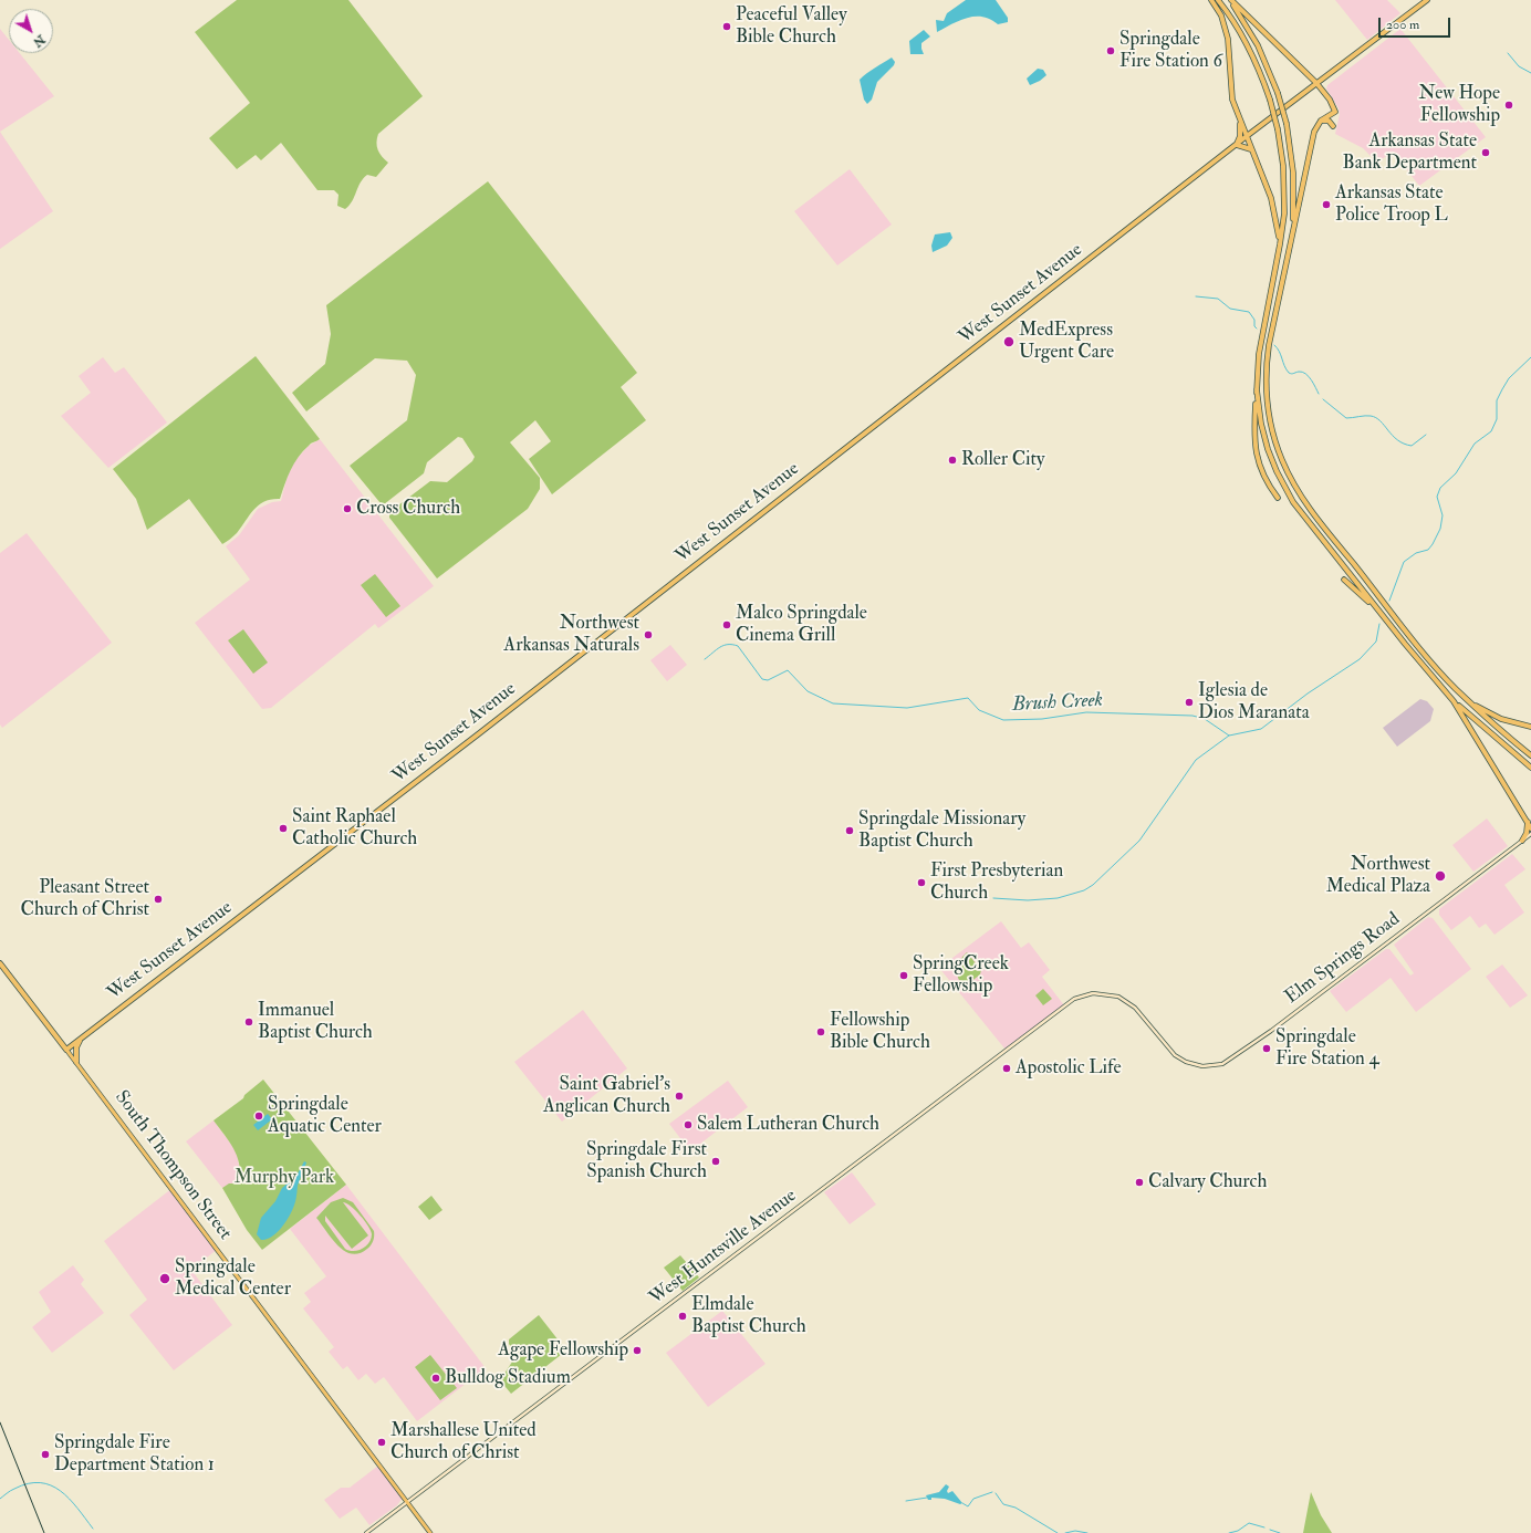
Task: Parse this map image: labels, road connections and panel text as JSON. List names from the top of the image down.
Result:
{
  "streets": {
    "highway": ["West Sunset Avenue", "South Thompson Street"],
    "main road": ["Elm Springs Road", "West Huntsville Avenue"]
  },
  "crossings": [
    ["West Sunset Avenue", "South Thompson Street"],
    ["Elm Springs Road", "West Huntsville Avenue"],
    ["South Thompson Street", "West Huntsville Avenue"]
  ],
  "water": ["Brush Creek"],
  "parks": ["Murphy Park"],
  "places": [
    "Peaceful Valley Bible Church",
    "Springdale Fire Station 6",
    "New Hope Fellowship",
    "Arkansas State Bank Department",
    "Arkansas State Police Troop L",
    "MedExpress Urgent Care",
    "Roller City",
    "Cross Church",
    "Malco Springdale Cinema Grill",
    "Northwest Arkansas Naturals",
    "Iglesia de Dios Maranata",
    "Saint Raphael Catholic Church",
    "Springdale Missionary Baptist Church",
    "Northwest Medical Plaza",
    "First Presbyterian Church",
    "Pleasant Street Church of Christ",
    "SpringCreek Fellowship",
    "Immanuel Baptist Church",
    "Fellowship Bible Church",
    "Springdale Fire Station 4",
    "Apostolic Life",
    "Saint Gabriel's Anglican Church",
    "Springdale Aquatic Center",
    "Salem Lutheran Church",
    "Springdale First Spanish Church",
    "Calvary Church",
    "Springdale Medical Center",
    "Elmdale Baptist Church",
    "Agape Fellowship",
    "Bulldog Stadium",
    "Marshallese United Church of Christ",
    "Springdale Fire Department Station 1"
  ],
  "scale_bar": "200 m",
  "north": "bottom right"
}
